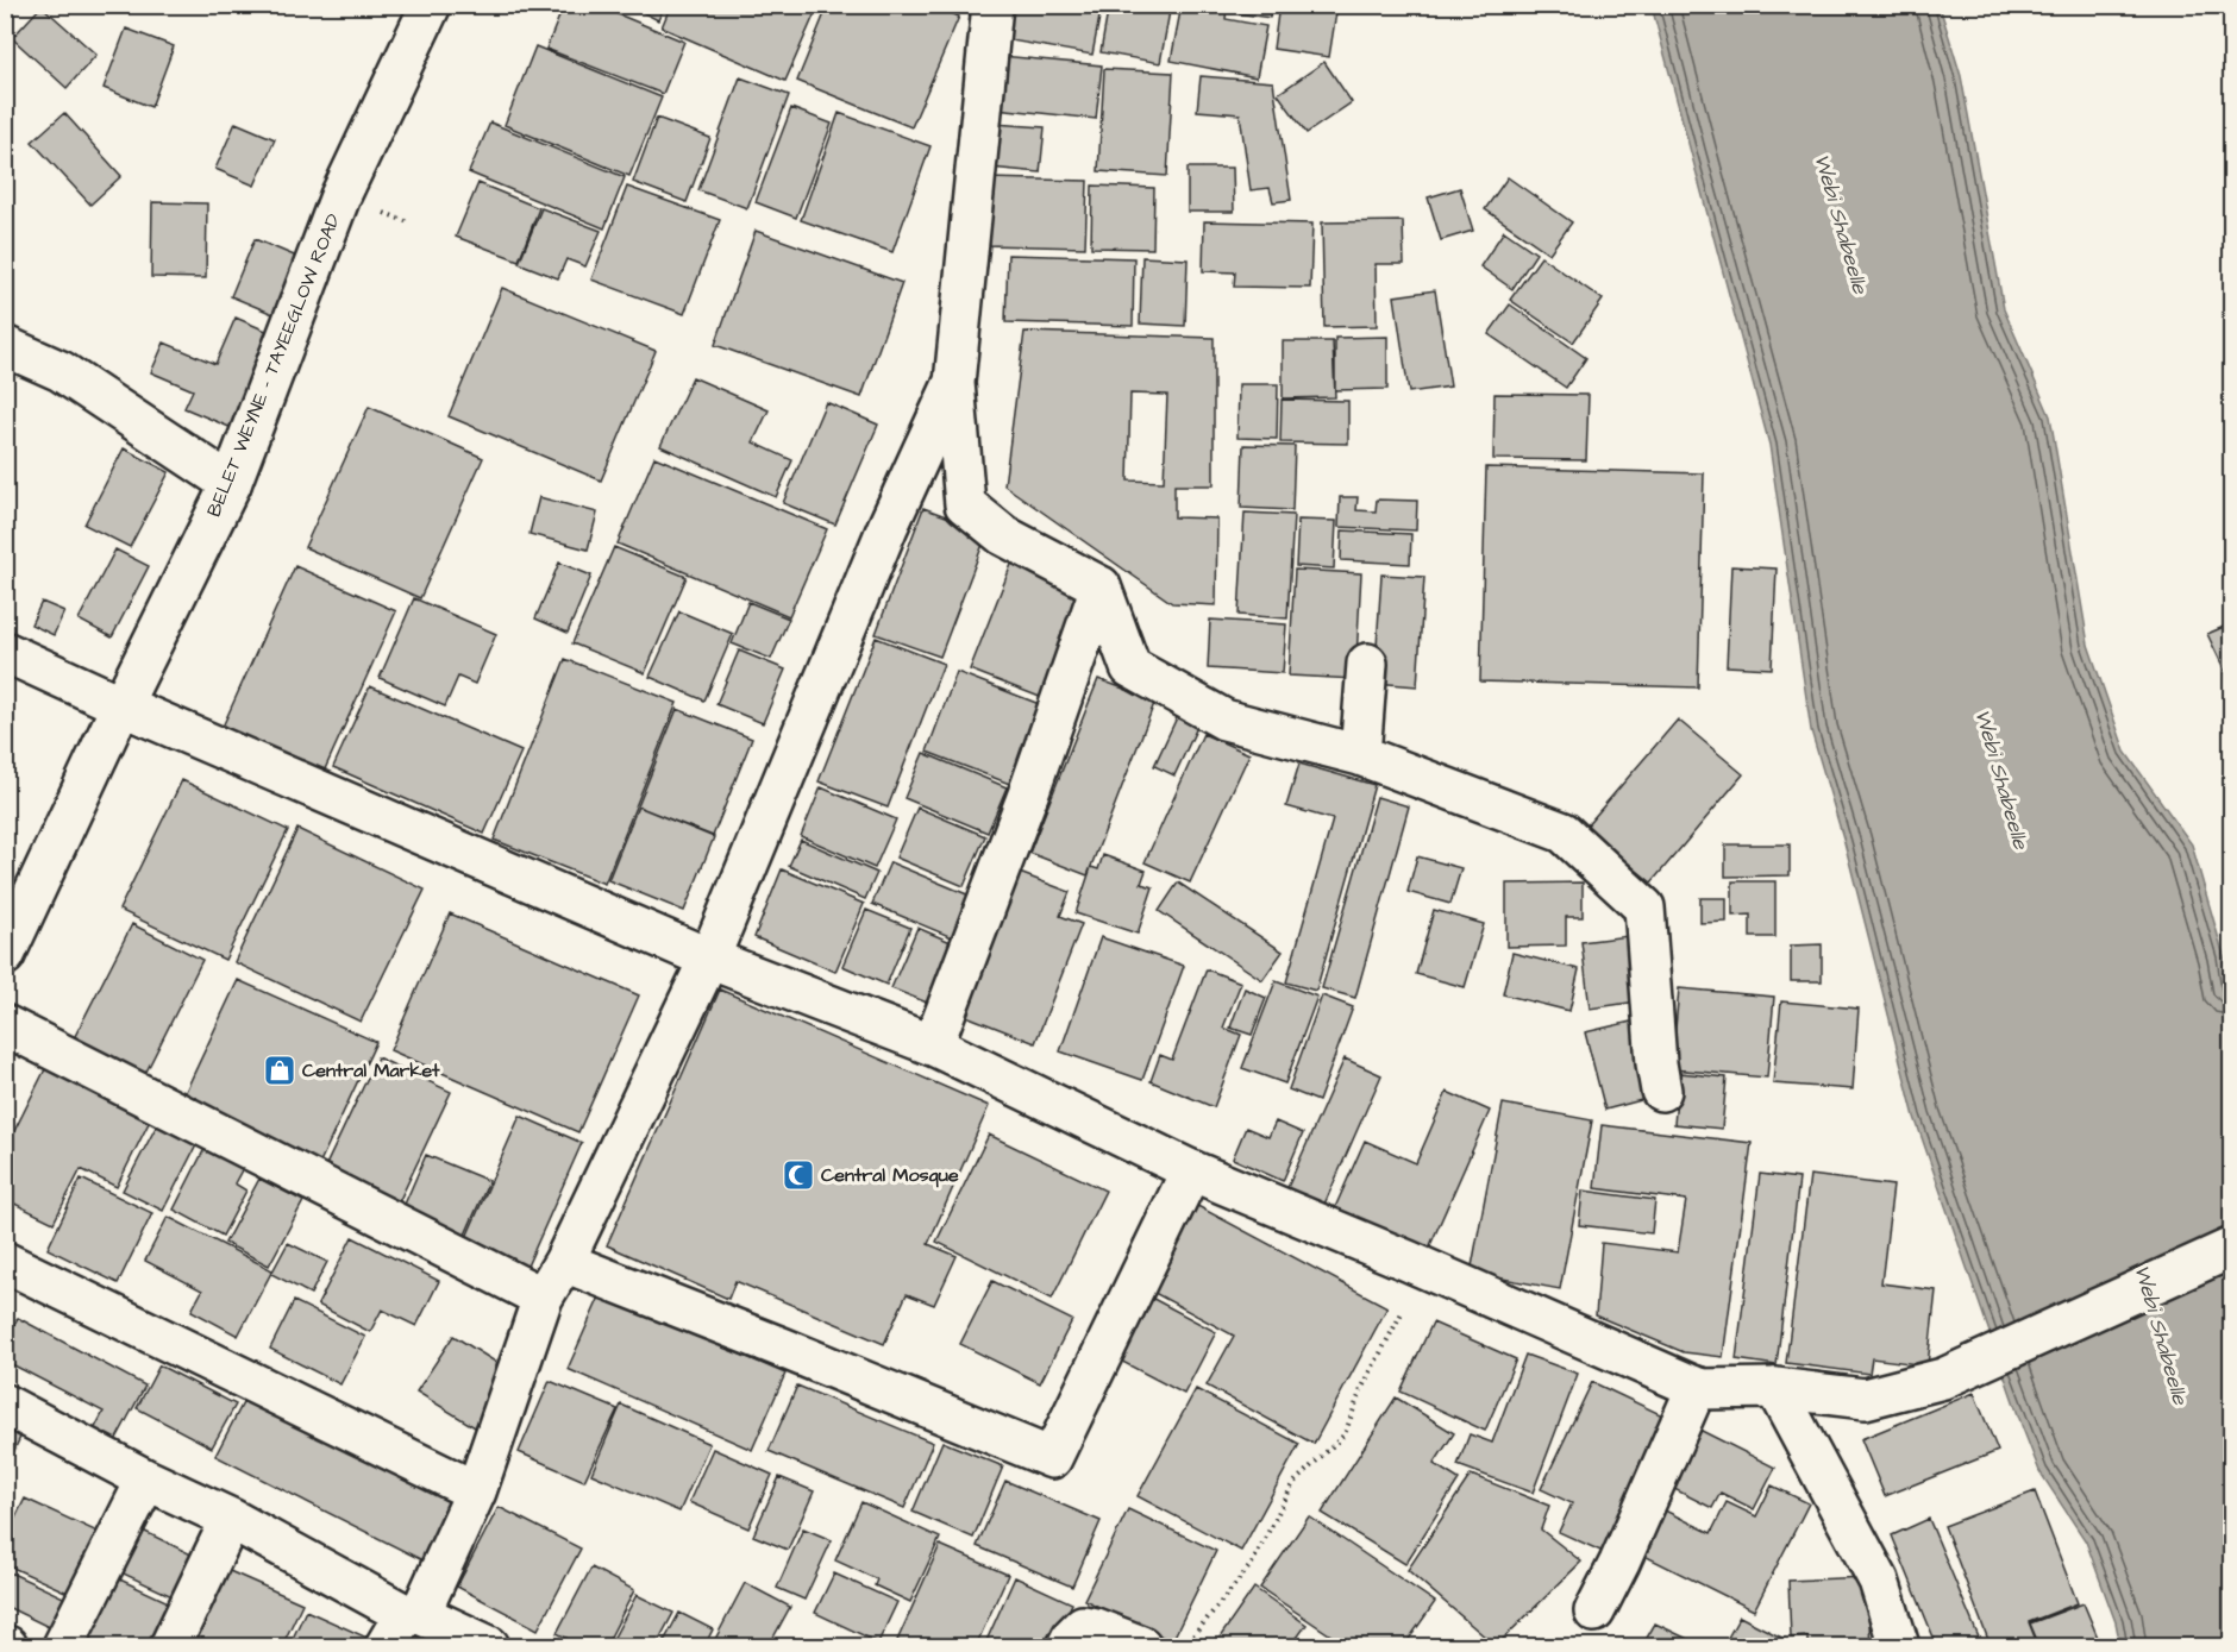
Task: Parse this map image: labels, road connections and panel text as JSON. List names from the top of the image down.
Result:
{
  "streets": {
    "street": ["BELET WEYNE - TAYEEGLOW ROAD"]
  },
  "water": ["Webi Shabeelle"],
  "places": {
    "shop": ["Central Market"],
    "mosque": ["Central Mosque"]
  }
}
